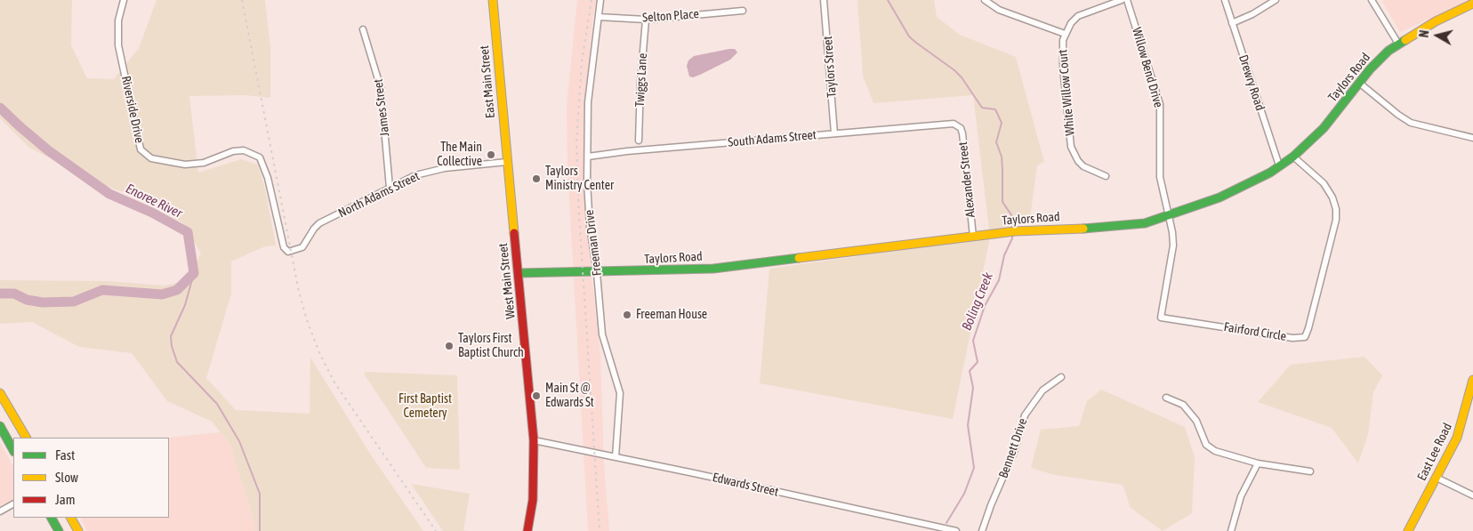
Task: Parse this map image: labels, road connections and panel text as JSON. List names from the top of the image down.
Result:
{
  "streets": {
    "street": [
      "Selton Place",
      "Taylors Street",
      "Willow Bend Drive",
      "Taylors Road",
      "Twiggs Lane",
      "East Main Street",
      "Drewry Road",
      "White Willow Court",
      "James Street",
      "Riverside Drive",
      "South Adams Street",
      "Alexander Street",
      "North Adams Street",
      "Freeman Drive",
      "West Main Street",
      "Fairford Circle",
      "Bennett Drive",
      "East Lee Road",
      "Edwards Street"
    ]
  },
  "crossings": [
    ["Selton Place", "Twiggs Lane"],
    ["Selton Place", "Freeman Drive"],
    ["Taylors Street", "South Adams Street"],
    ["Willow Bend Drive", "Taylors Road"],
    ["Willow Bend Drive", "Fairford Circle"],
    ["Taylors Road", "Drewry Road"],
    ["Taylors Road", "Alexander Street"],
    ["Taylors Road", "Freeman Drive"],
    ["Taylors Road", "West Main Street"],
    ["Taylors Road", "Fairford Circle"],
    ["East Main Street", "North Adams Street"],
    ["East Main Street", "West Main Street"],
    ["James Street", "North Adams Street"],
    ["Riverside Drive", "North Adams Street"],
    ["South Adams Street", "Alexander Street"],
    ["South Adams Street", "Freeman Drive"],
    ["North Adams Street", "West Main Street"],
    ["Freeman Drive", "Edwards Street"],
    ["West Main Street", "Edwards Street"]
  ],
  "water": ["Enoree River", "Boling Creek"],
  "parks": ["First Baptist Cemetery"],
  "places": [
    "The Main Collective",
    "Taylors Ministry Center",
    "Freeman House",
    "Taylors First Baptist Church",
    "Main St @ Edwards St"
  ],
  "legend": ["Fast", "Slow", "Jam"],
  "north": "left"
}
